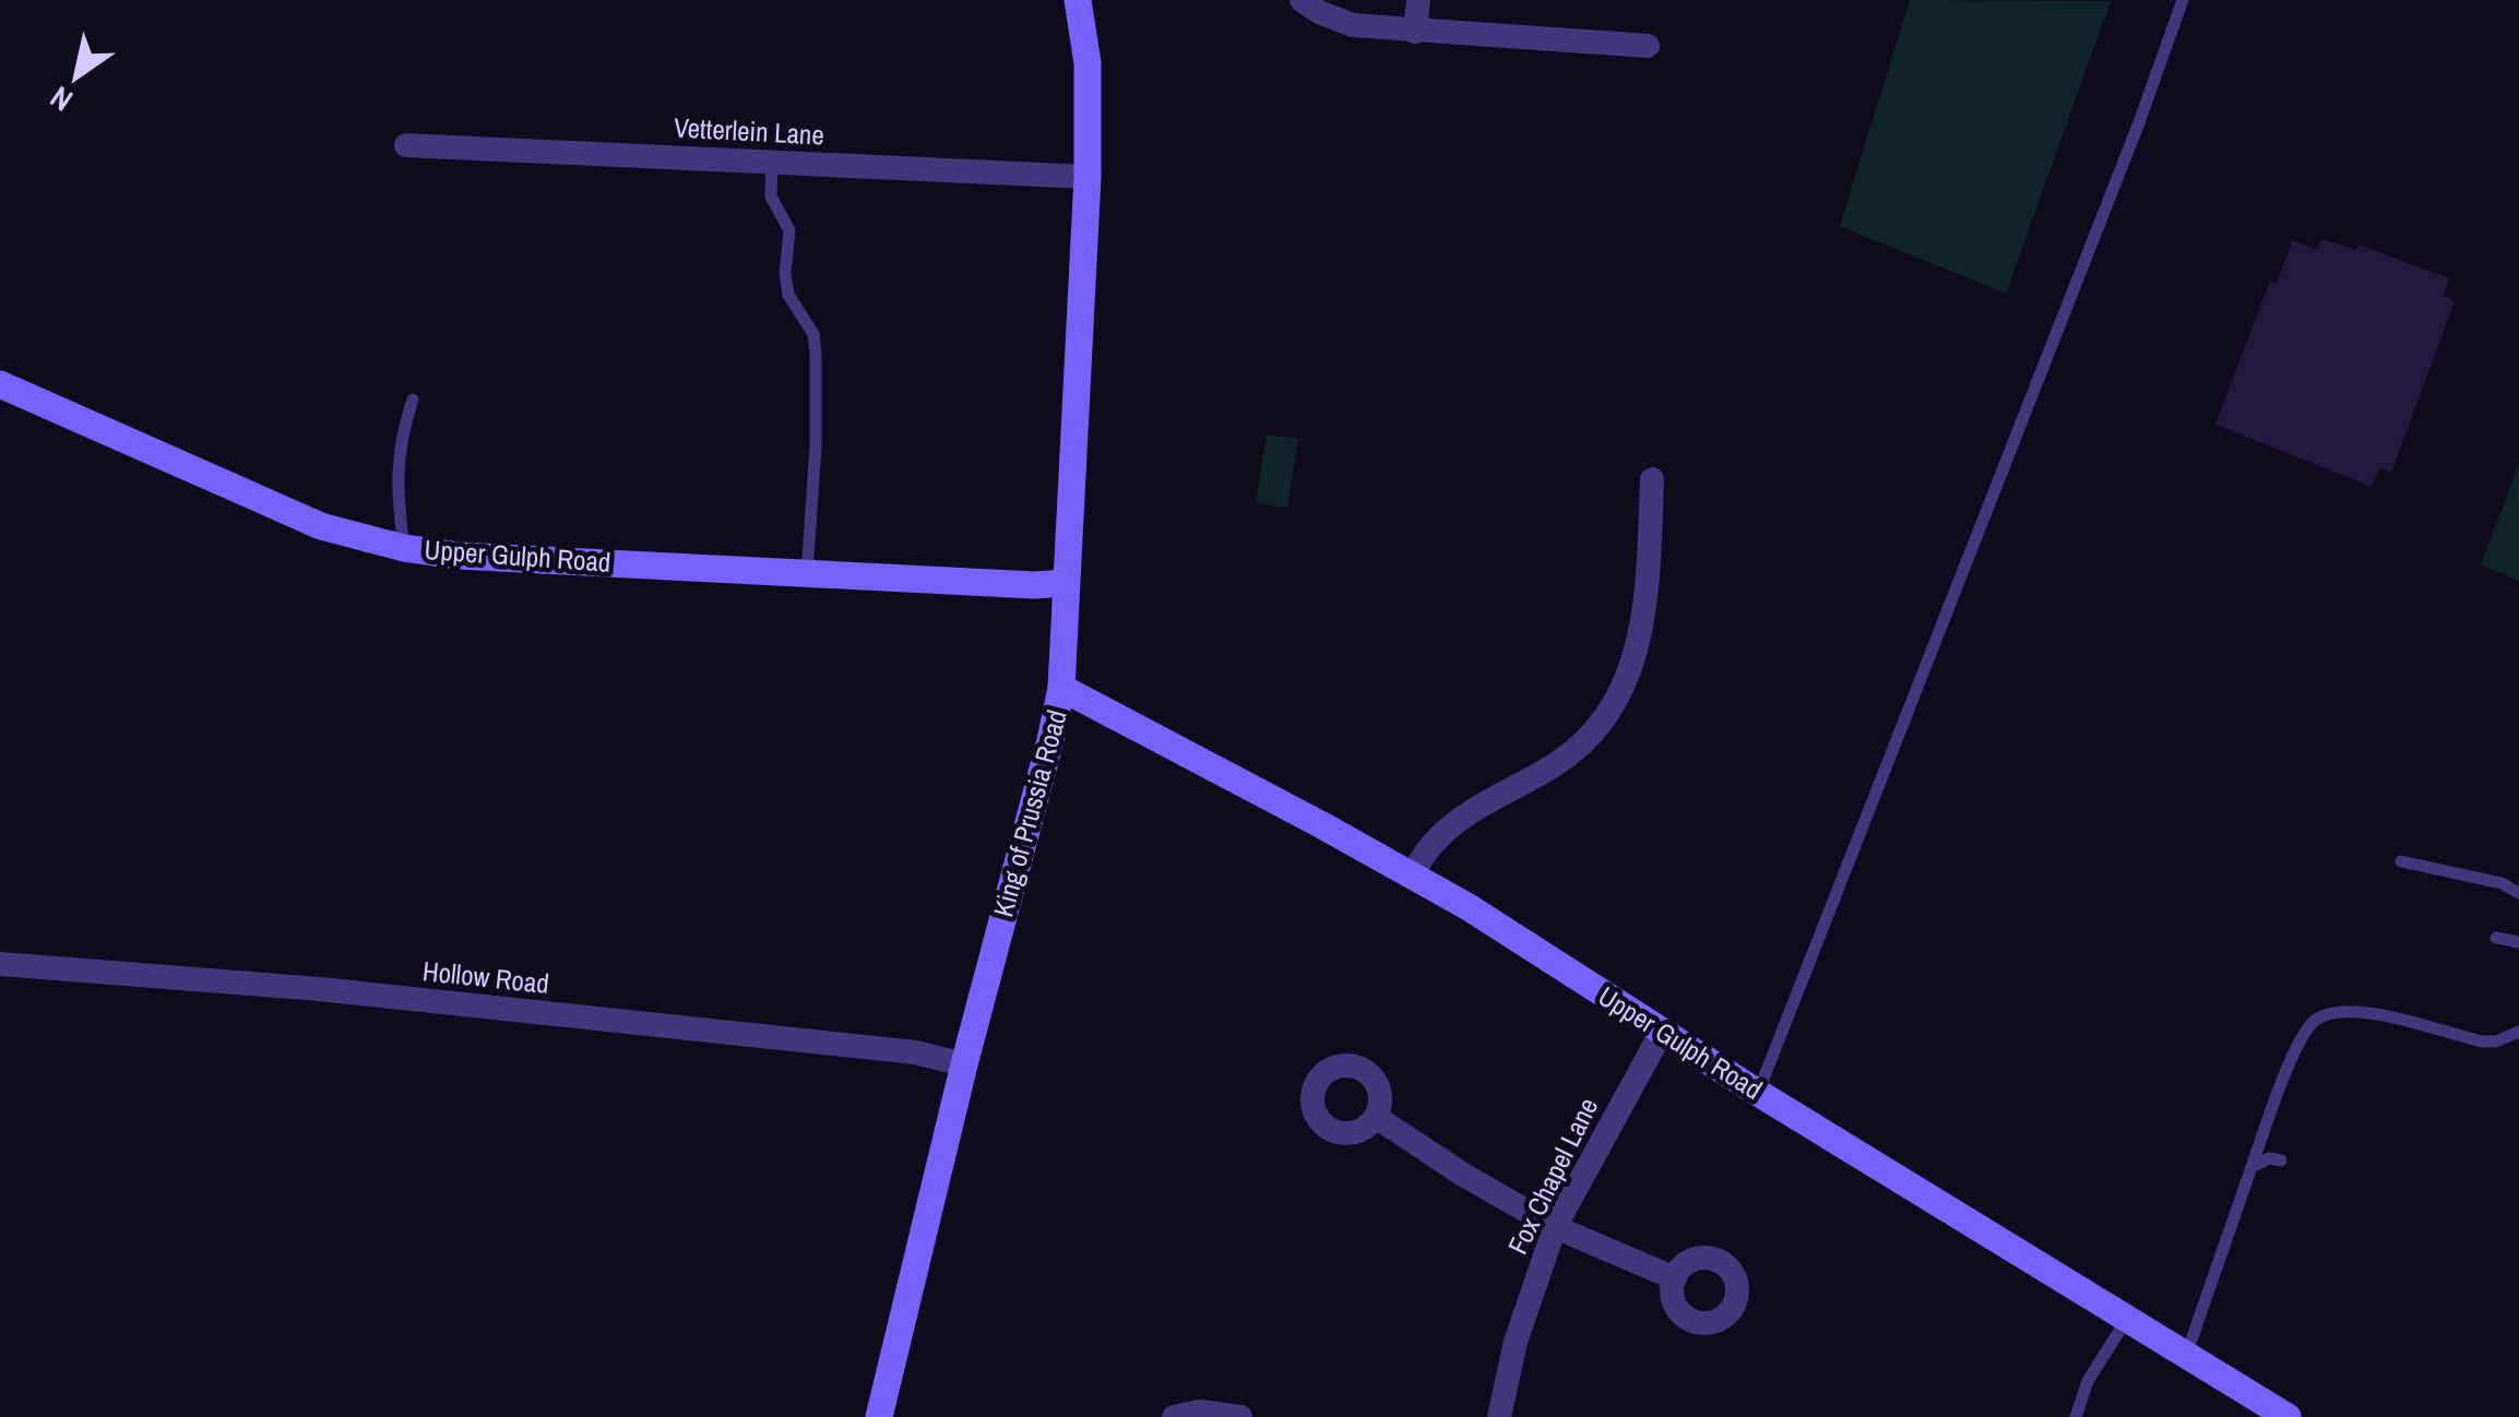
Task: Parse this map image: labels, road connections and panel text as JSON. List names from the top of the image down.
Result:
{
  "streets": {
    "street": [
      "Vetterlein Lane",
      "Upper Gulph Road",
      "King of Prussia Road",
      "Hollow Road",
      "Fox Chapel Lane"
    ]
  },
  "crossings": [
    ["Vetterlein Lane", "King of Prussia Road"],
    ["Upper Gulph Road", "King of Prussia Road"],
    ["Upper Gulph Road", "Fox Chapel Lane"],
    ["King of Prussia Road", "Hollow Road"]
  ],
  "north": "bottom left"
}
